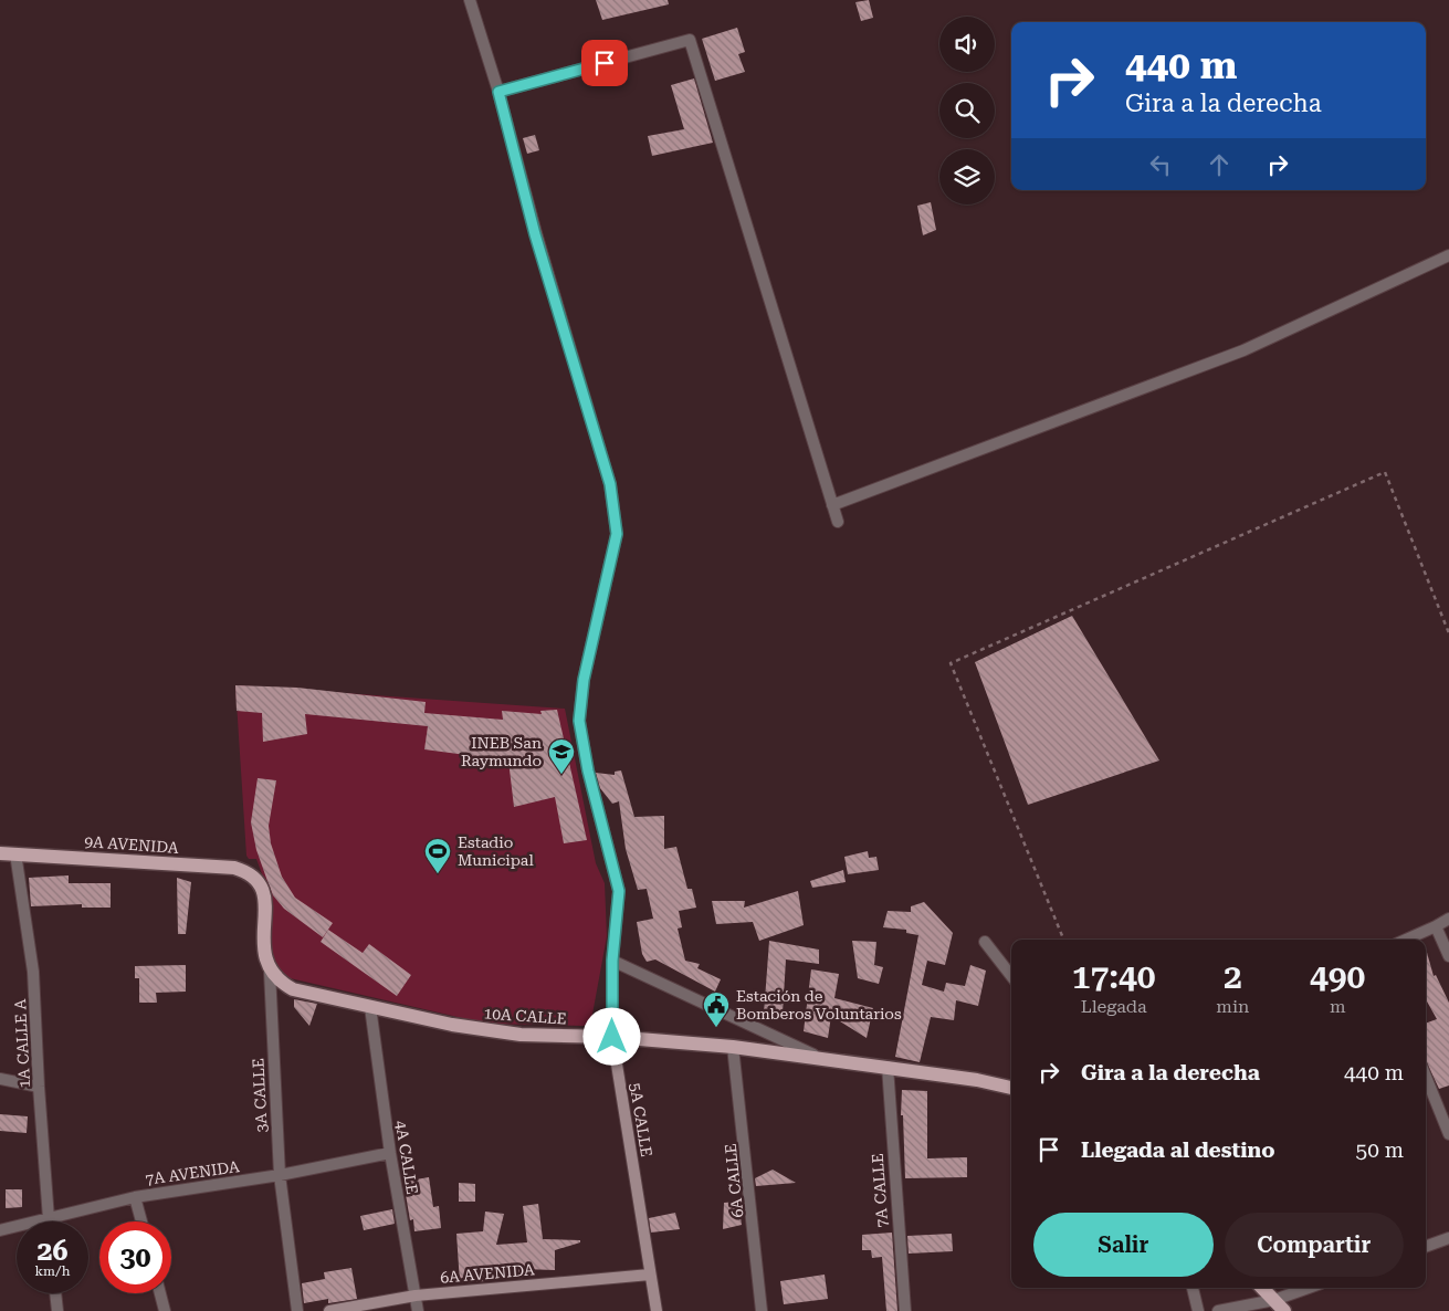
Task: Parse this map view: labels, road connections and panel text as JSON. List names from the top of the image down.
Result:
{
  "streets": {
    "main road": ["9A AVENIDA", "10A CALLE", "3A CALLE"],
    "street": [
      "1A CALLE A",
      "5A CALLE",
      "4A CALLE",
      "7A AVENIDA",
      "6A CALLE",
      "7A CALLE",
      "6A AVENIDA"
    ]
  },
  "crossings": [
    ["9A AVENIDA", "1A CALLE A"],
    ["9A AVENIDA", "3A CALLE"],
    ["10A CALLE", "3A CALLE"],
    ["10A CALLE", "5A CALLE"],
    ["10A CALLE", "4A CALLE"],
    ["10A CALLE", "6A CALLE"],
    ["10A CALLE", "7A CALLE"],
    ["1A CALLE A", "7A AVENIDA"],
    ["3A CALLE", "7A AVENIDA"],
    ["5A CALLE", "6A AVENIDA"],
    ["4A CALLE", "7A AVENIDA"],
    ["4A CALLE", "6A AVENIDA"]
  ],
  "places": {
    "school or university": ["INEB San Raymundo"],
    "sports": ["Estadio Municipal"],
    "public building": ["Estación de Bomberos Voluntarios"]
  },
  "page": {
    "turn": ["440 m", "Gira a la derecha"],
    "eta": [
      "17:40",
      "Llegada",
      "2",
      "min",
      "490",
      "m"
    ],
    "list": [
      {
        "name": "Gira a la derecha",
        "value": "440 m"
      },
      {
        "name": "Llegada al destino",
        "value": "50 m"
      }
    ],
    "buttons": ["Salir", "Compartir"],
    "speed": "26 km/h",
    "limit": "30"
  }
}
